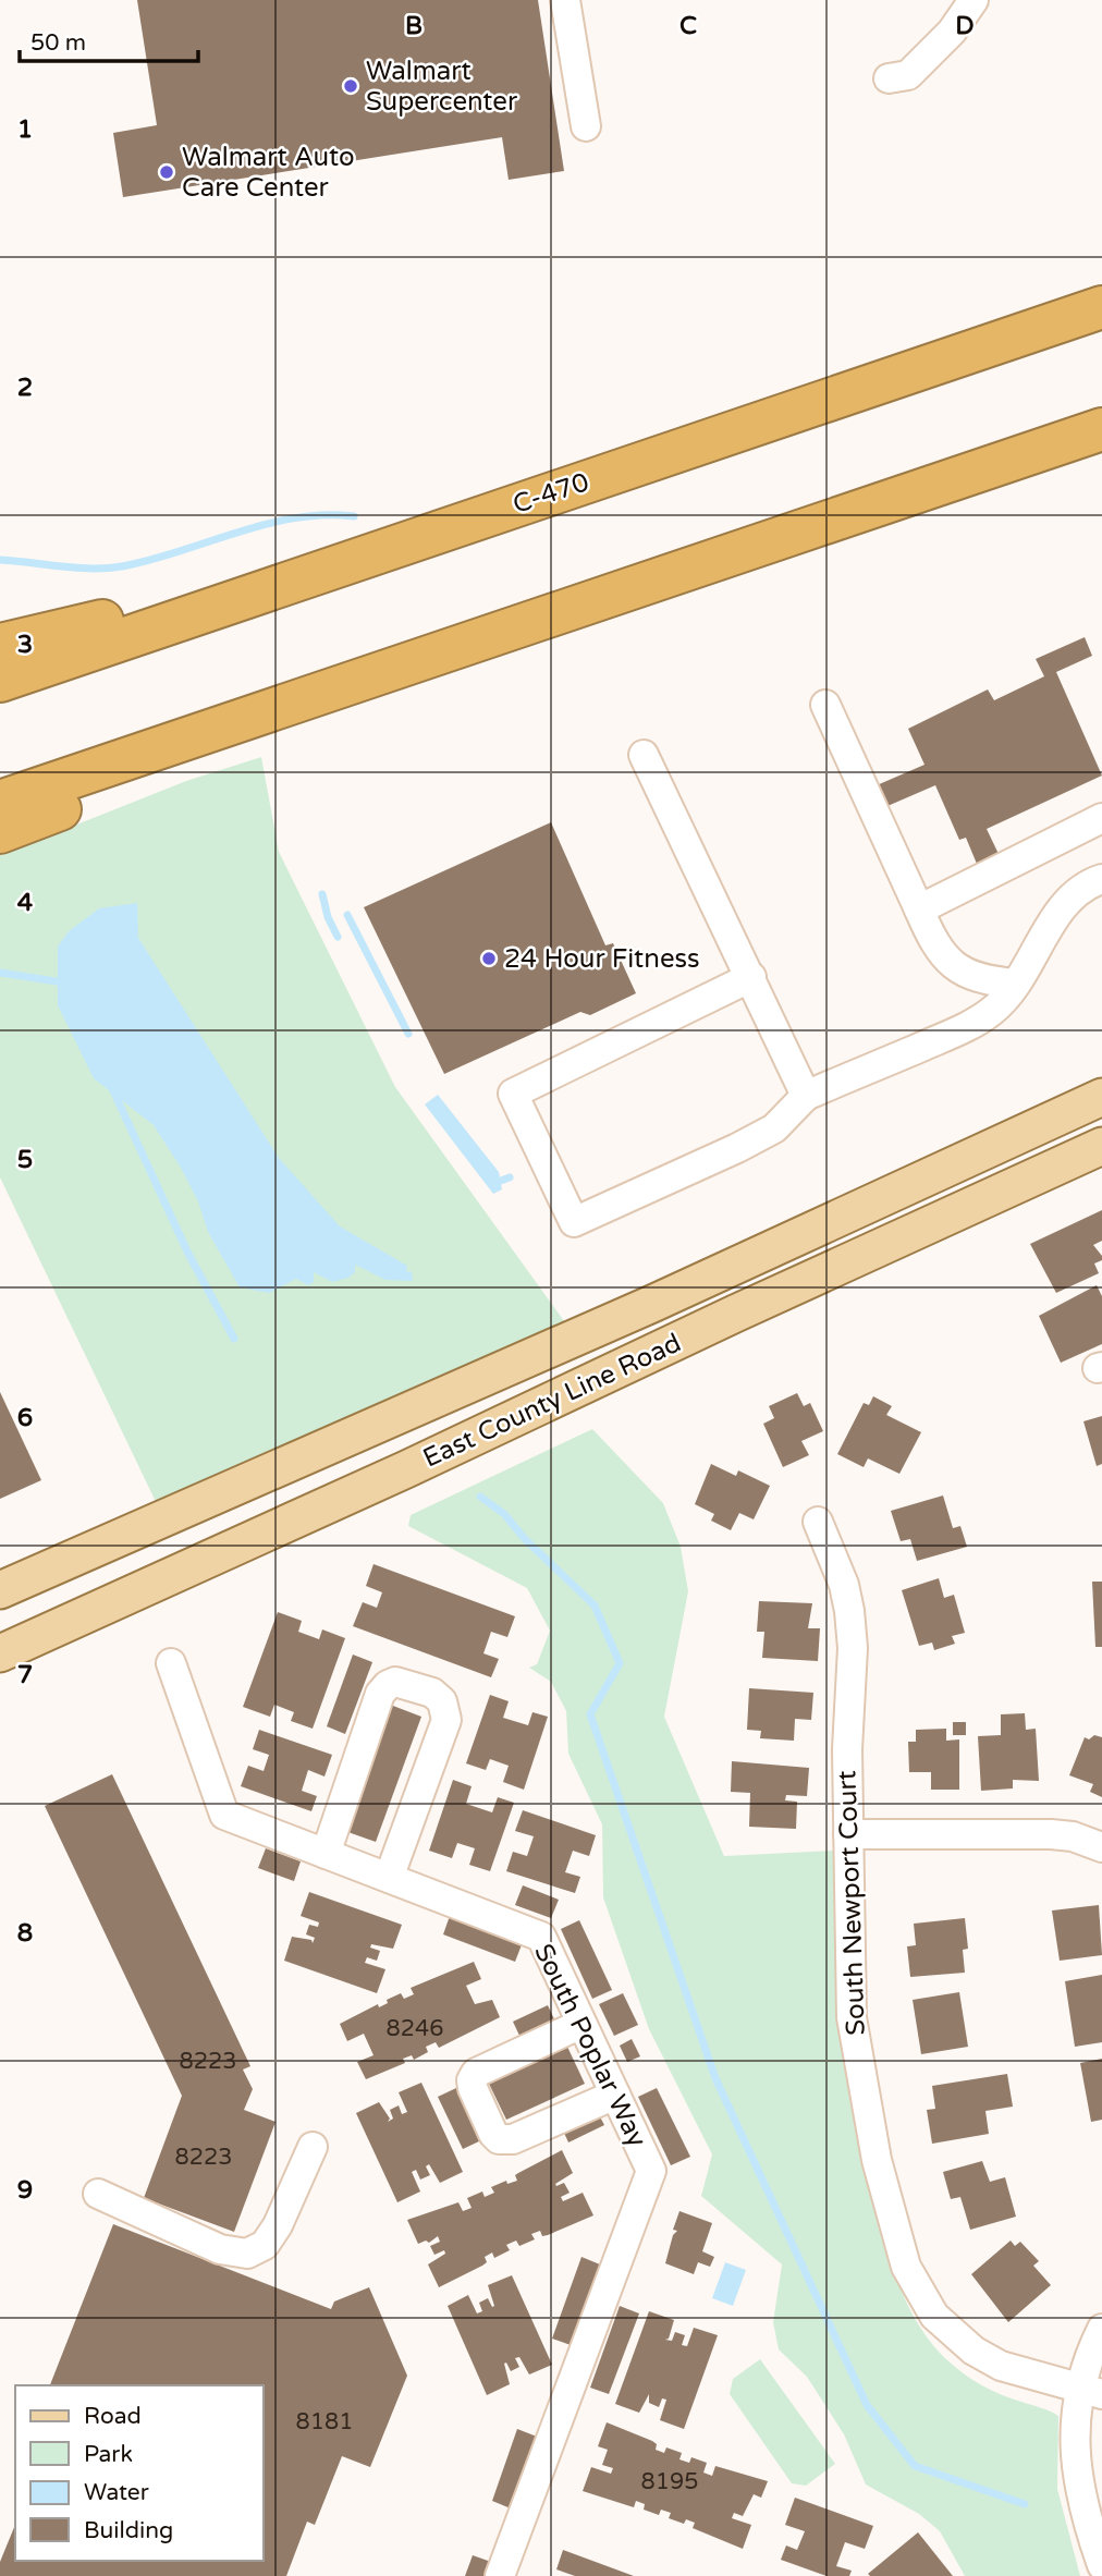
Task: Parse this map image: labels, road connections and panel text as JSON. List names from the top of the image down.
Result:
{
  "streets": {
    "highway": ["C-470"],
    "main road": ["East County Line Road"],
    "street": ["South Newport Court", "South Poplar Way"]
  },
  "places": ["Walmart Supercenter", "Walmart Auto Care Center", "24 Hour Fitness"],
  "house_numbers": [
    "8246",
    "8223",
    "8223",
    "8181",
    "8195"
  ],
  "legend": [
    "Road",
    "Park",
    "Water",
    "Building"
  ],
  "scale_bar": "50 m",
  "grid": {
    "columns": ["B", "C", "D"],
    "rows": [
      "1",
      "2",
      "3",
      "4",
      "5",
      "6",
      "7",
      "8",
      "9"
    ]
  }
}
